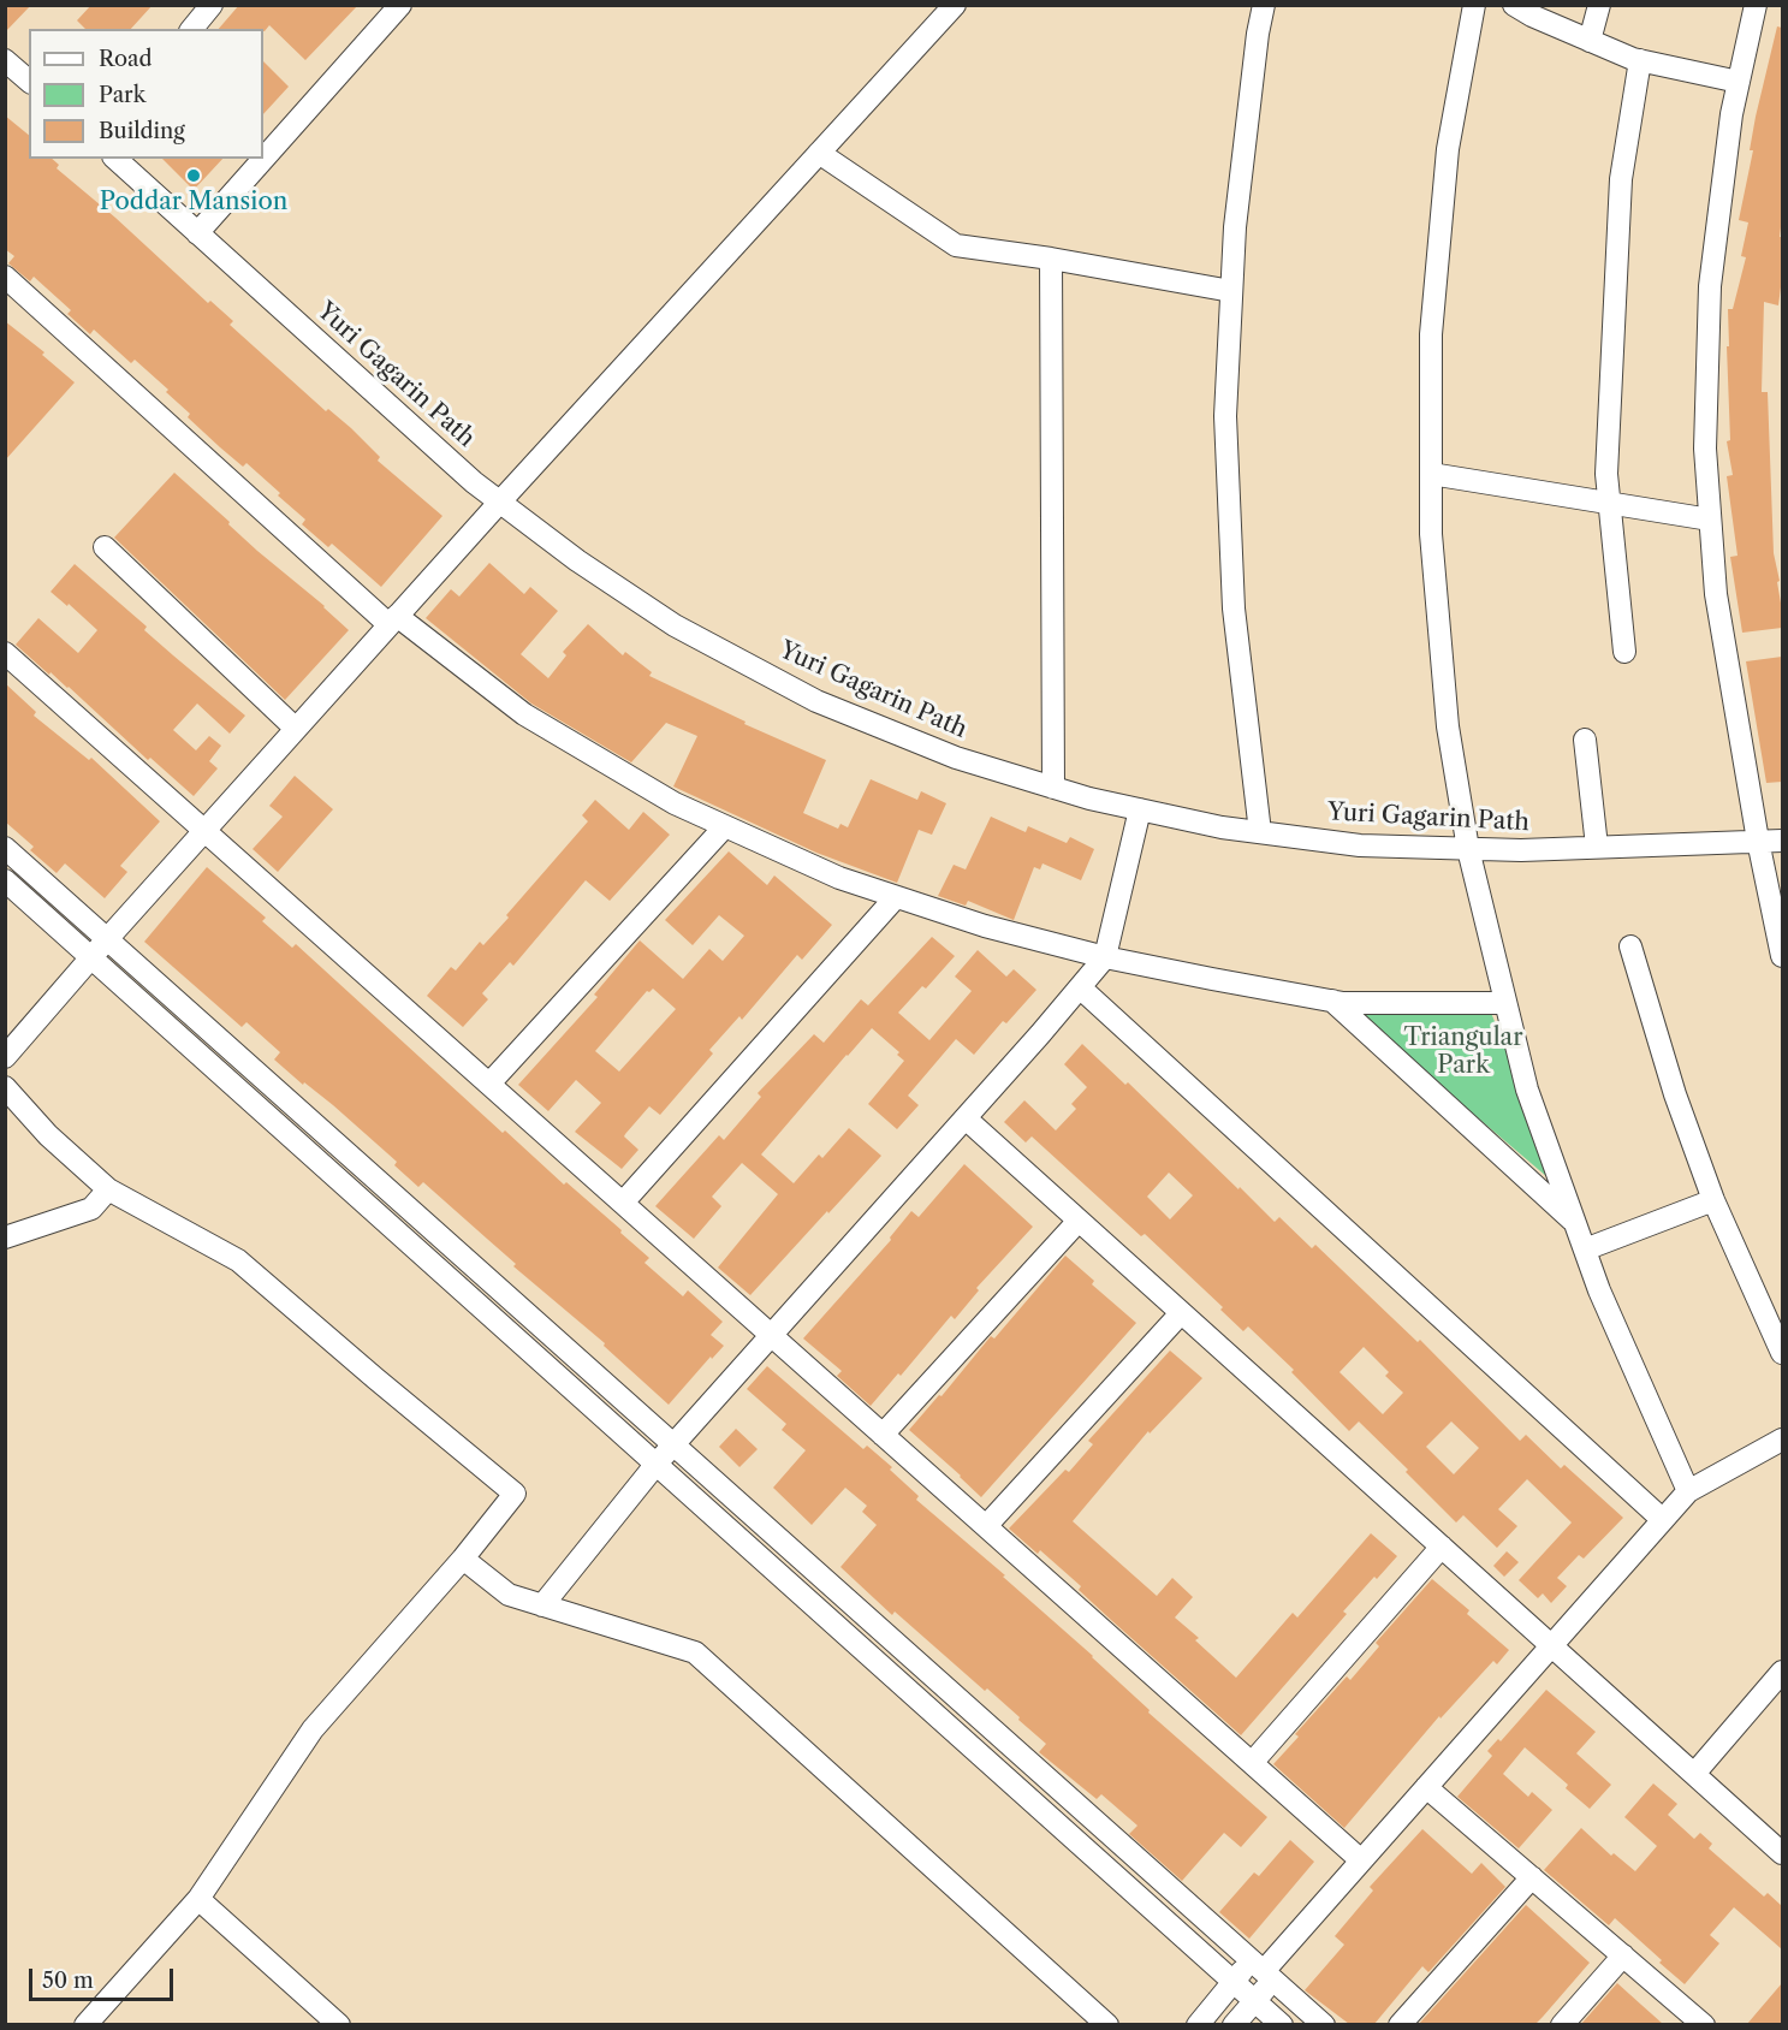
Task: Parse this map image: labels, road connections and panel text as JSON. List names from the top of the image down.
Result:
{
  "streets": {
    "street": ["Yuri Gagarin Path"]
  },
  "parks": ["Triangular Park"],
  "places": ["Poddar Mansion"],
  "legend": ["Road", "Park", "Building"],
  "scale_bar": "50 m"
}
